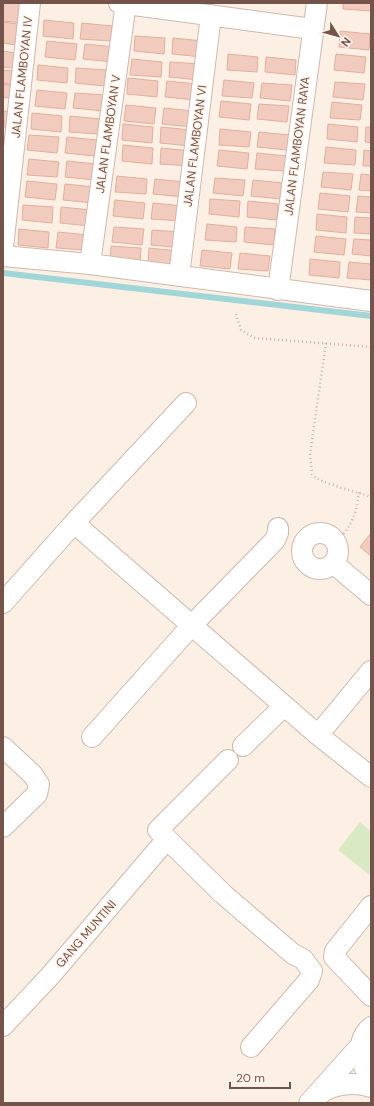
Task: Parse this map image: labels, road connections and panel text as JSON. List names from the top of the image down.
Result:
{
  "streets": {
    "street": [
      "JALAN FLAMBOYAN IV",
      "JALAN FLAMBOYAN V",
      "JALAN FLAMBOYAN VI",
      "JALAN FLAMBOYAN RAYA",
      "GANG MUNTINI"
    ]
  },
  "scale_bar": "20 m",
  "north": "bottom right"
}
